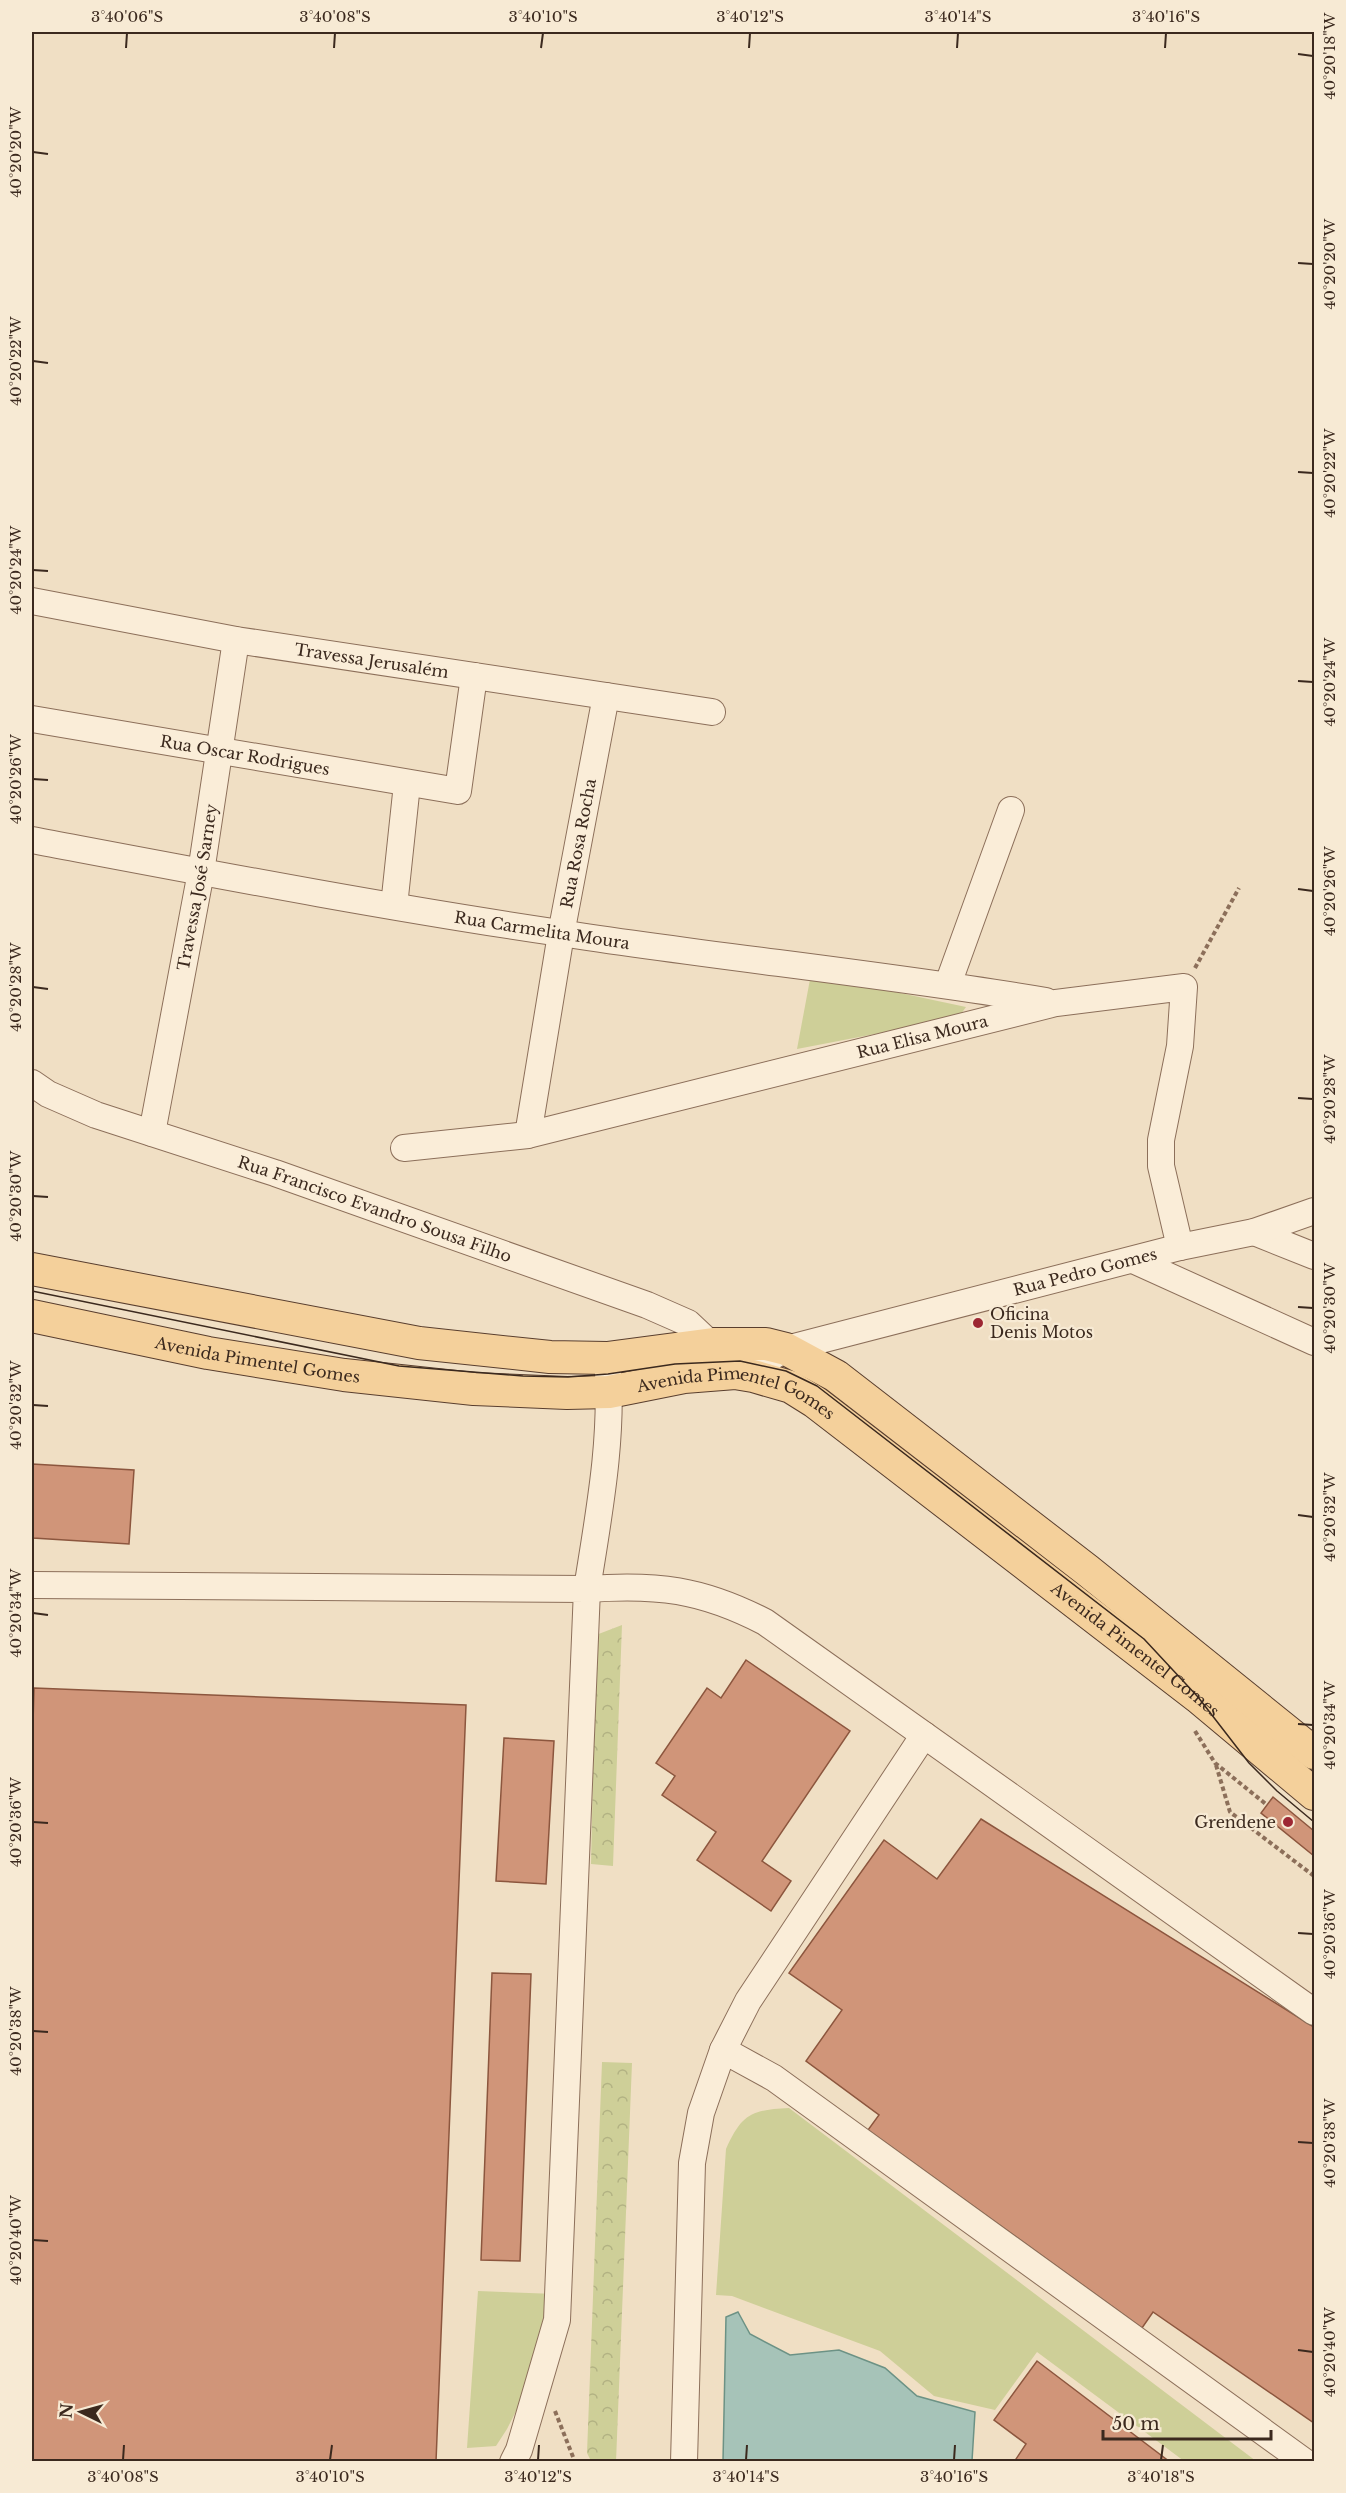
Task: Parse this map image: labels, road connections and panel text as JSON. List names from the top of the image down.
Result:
{
  "streets": {
    "main road": ["Avenida Pimentel Gomes"],
    "street": [
      "Travessa Jerusalém",
      "Rua Oscar Rodrigues",
      "Rua Rosa Rocha",
      "Travessa José Sarney",
      "Rua Carmelita Moura",
      "Rua Elisa Moura",
      "Rua Francisco Evandro Sousa Filho",
      "Rua Pedro Gomes"
    ]
  },
  "crossings": [
    ["Travessa Jerusalém", "Rua Oscar Rodrigues"],
    ["Travessa Jerusalém", "Rua Rosa Rocha"],
    ["Travessa Jerusalém", "Travessa José Sarney"],
    ["Rua Oscar Rodrigues", "Travessa José Sarney"],
    ["Rua Rosa Rocha", "Rua Carmelita Moura"],
    ["Rua Rosa Rocha", "Rua Elisa Moura"],
    ["Travessa José Sarney", "Rua Carmelita Moura"],
    ["Travessa José Sarney", "Rua Francisco Evandro Sousa Filho"],
    ["Rua Carmelita Moura", "Rua Elisa Moura"],
    ["Rua Francisco Evandro Sousa Filho", "Avenida Pimentel Gomes"],
    ["Rua Pedro Gomes", "Avenida Pimentel Gomes"]
  ],
  "places": ["Oficina Denis Motos", "Grendene"],
  "scale_bar": "50 m",
  "north": "left",
  "coordinates": [
    "3°40'06\"S",
    "3°40'08\"S",
    "3°40'10\"S",
    "3°40'12\"S",
    "3°40'14\"S",
    "3°40'16\"S",
    "40°20'18\"W",
    "40°20'20\"W",
    "40°20'22\"W",
    "40°20'24\"W",
    "40°20'26\"W",
    "40°20'28\"W",
    "40°20'30\"W",
    "40°20'32\"W",
    "40°20'34\"W",
    "40°20'36\"W",
    "40°20'38\"W",
    "40°20'40\"W",
    "3°40'18\"S"
  ]
}
